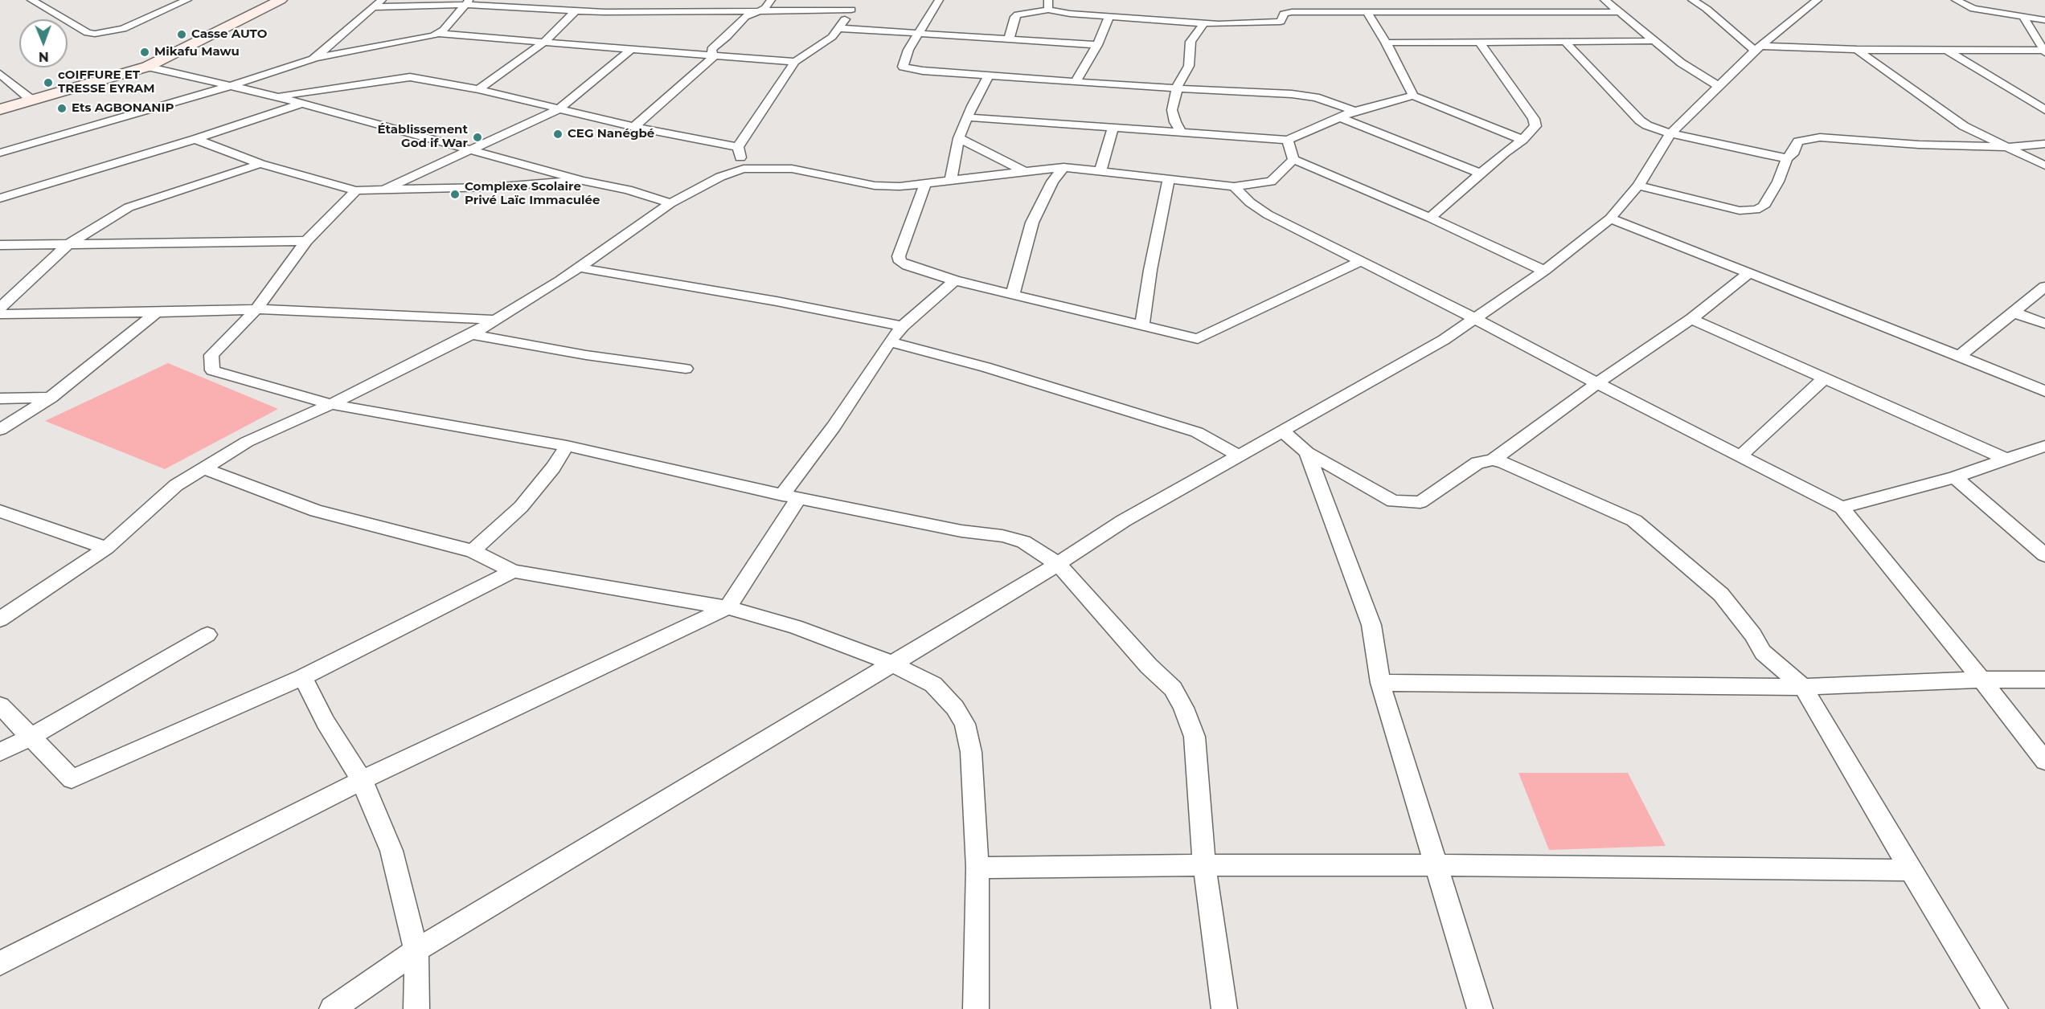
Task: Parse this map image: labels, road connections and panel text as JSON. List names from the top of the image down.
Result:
{
  "places": [
    "Casse AUTO",
    "Mikafu Mawu",
    "cOIFFURE ET TRESSE EYRAM",
    "Ets AGBONANIP",
    "CEG Nanégbé",
    "Établissement God if War",
    "Complexe Scolaire Privé Laïc Immaculée"
  ],
  "north": "bottom"
}
